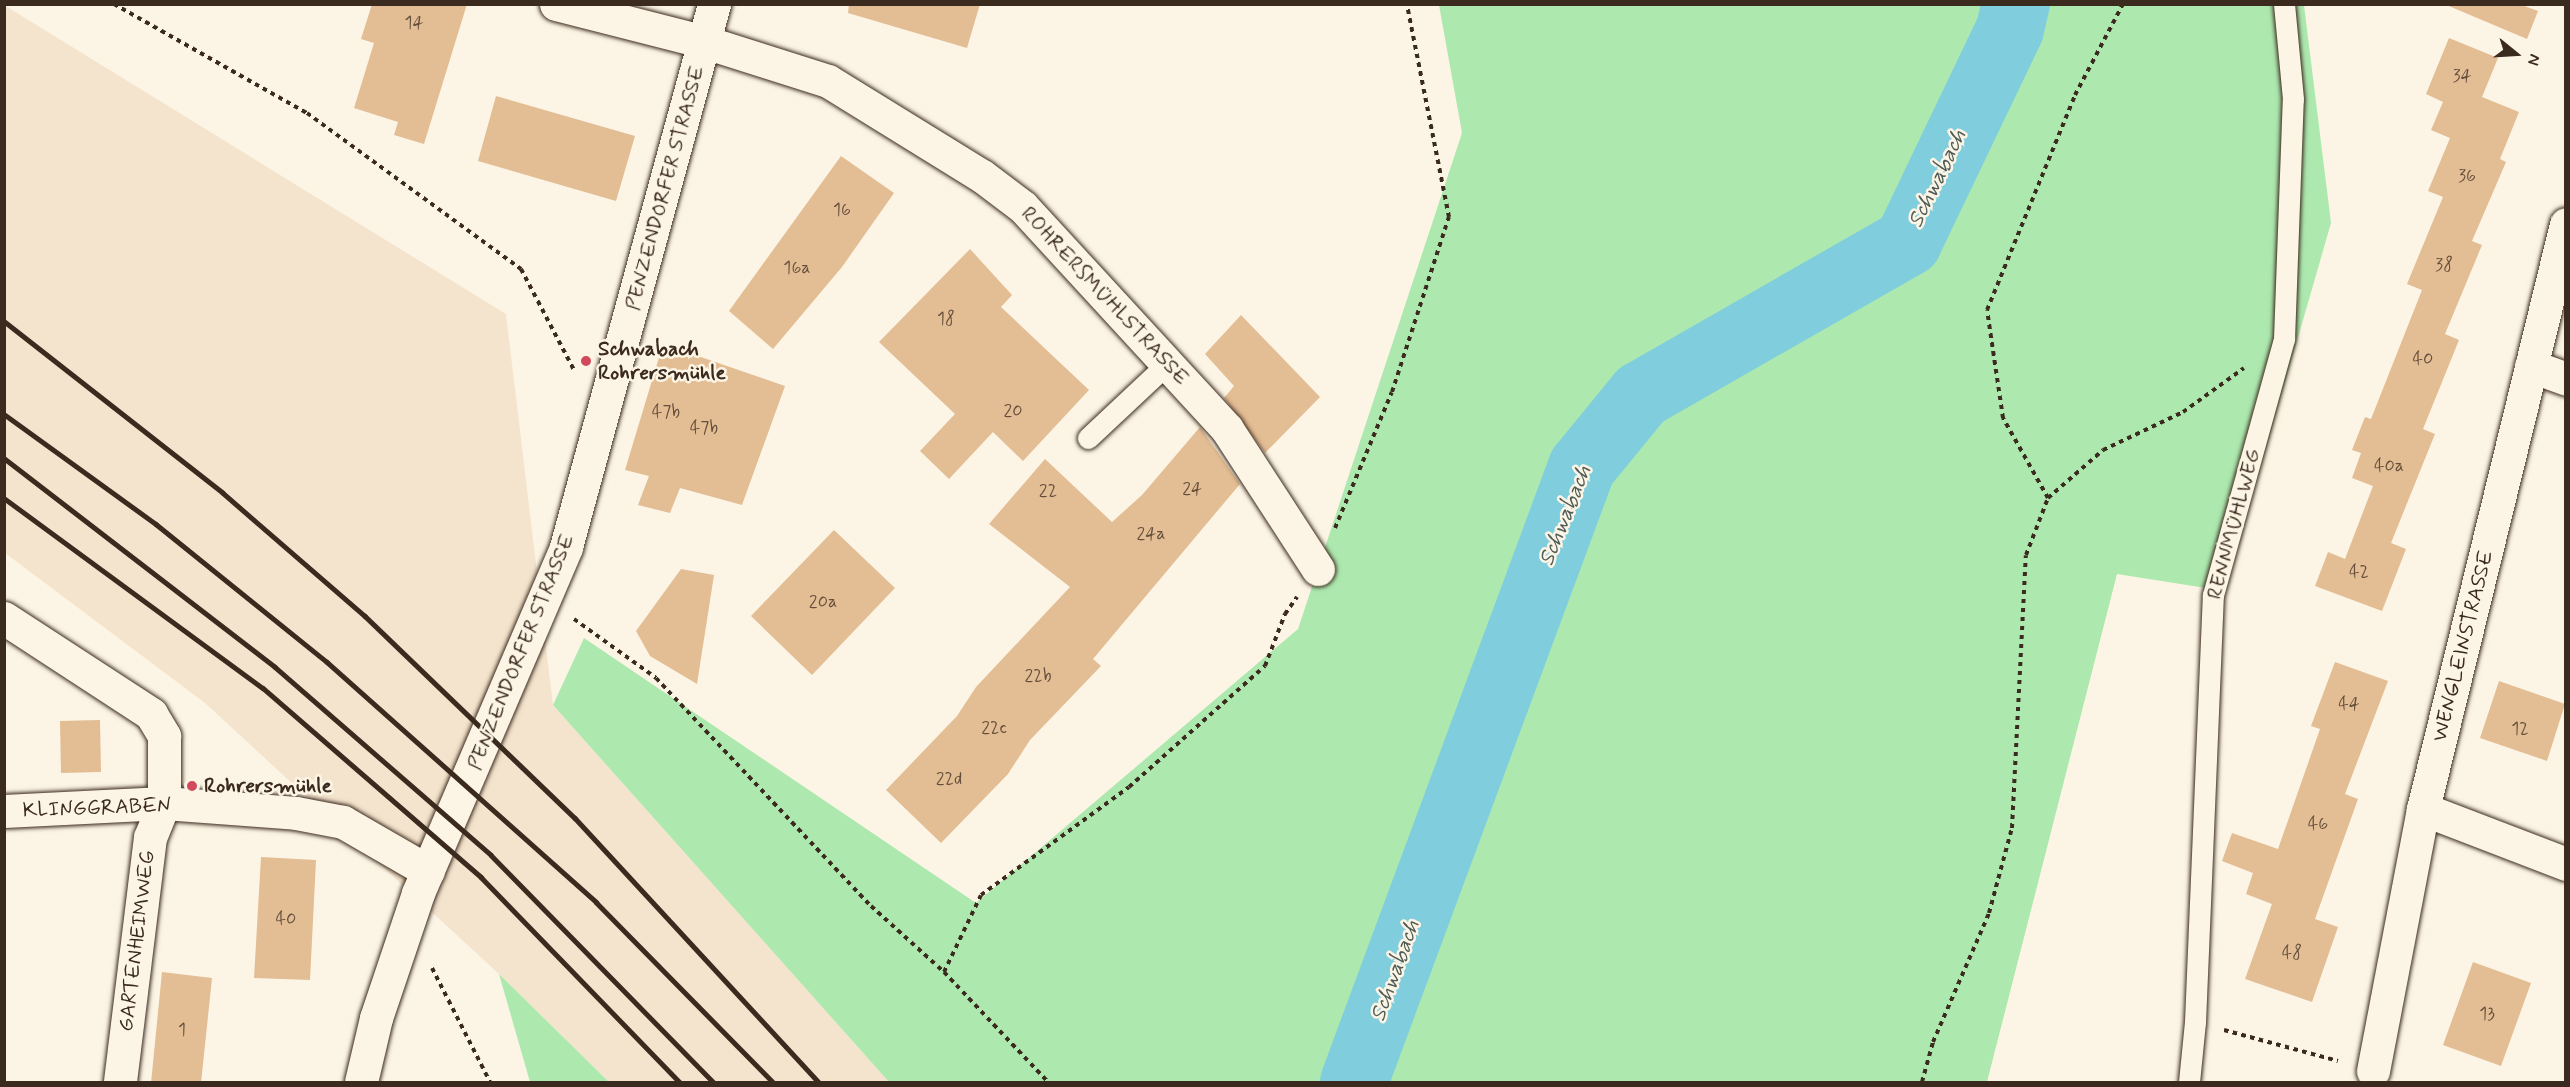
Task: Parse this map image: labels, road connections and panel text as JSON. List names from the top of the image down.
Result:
{
  "streets": {
    "street": [
      "PENZENDORFER STRASSE",
      "ROHRERSMÜHLSTRASSE",
      "WENGLEINSTRASSE",
      "KLINGGRABEN",
      "GARTENHEIMWEG"
    ],
    "lane": ["RENNMÜHLWEG"]
  },
  "crossings": [
    ["PENZENDORFER STRASSE", "ROHRERSMÜHLSTRASSE"],
    ["PENZENDORFER STRASSE", "KLINGGRABEN"],
    ["KLINGGRABEN", "GARTENHEIMWEG"]
  ],
  "water": ["Schwabach"],
  "places": ["Schwabach Rohrersmühle", "Rohrersmühle"],
  "house_numbers": [
    "14",
    "34",
    "36",
    "16",
    "38",
    "16a",
    "18",
    "40",
    "20",
    "47b",
    "47b",
    "40a",
    "24",
    "22",
    "24a",
    "42",
    "20a",
    "22b",
    "44",
    "22c",
    "12",
    "22d",
    "46",
    "40",
    "48",
    "13",
    "1"
  ],
  "north": "right"
}
